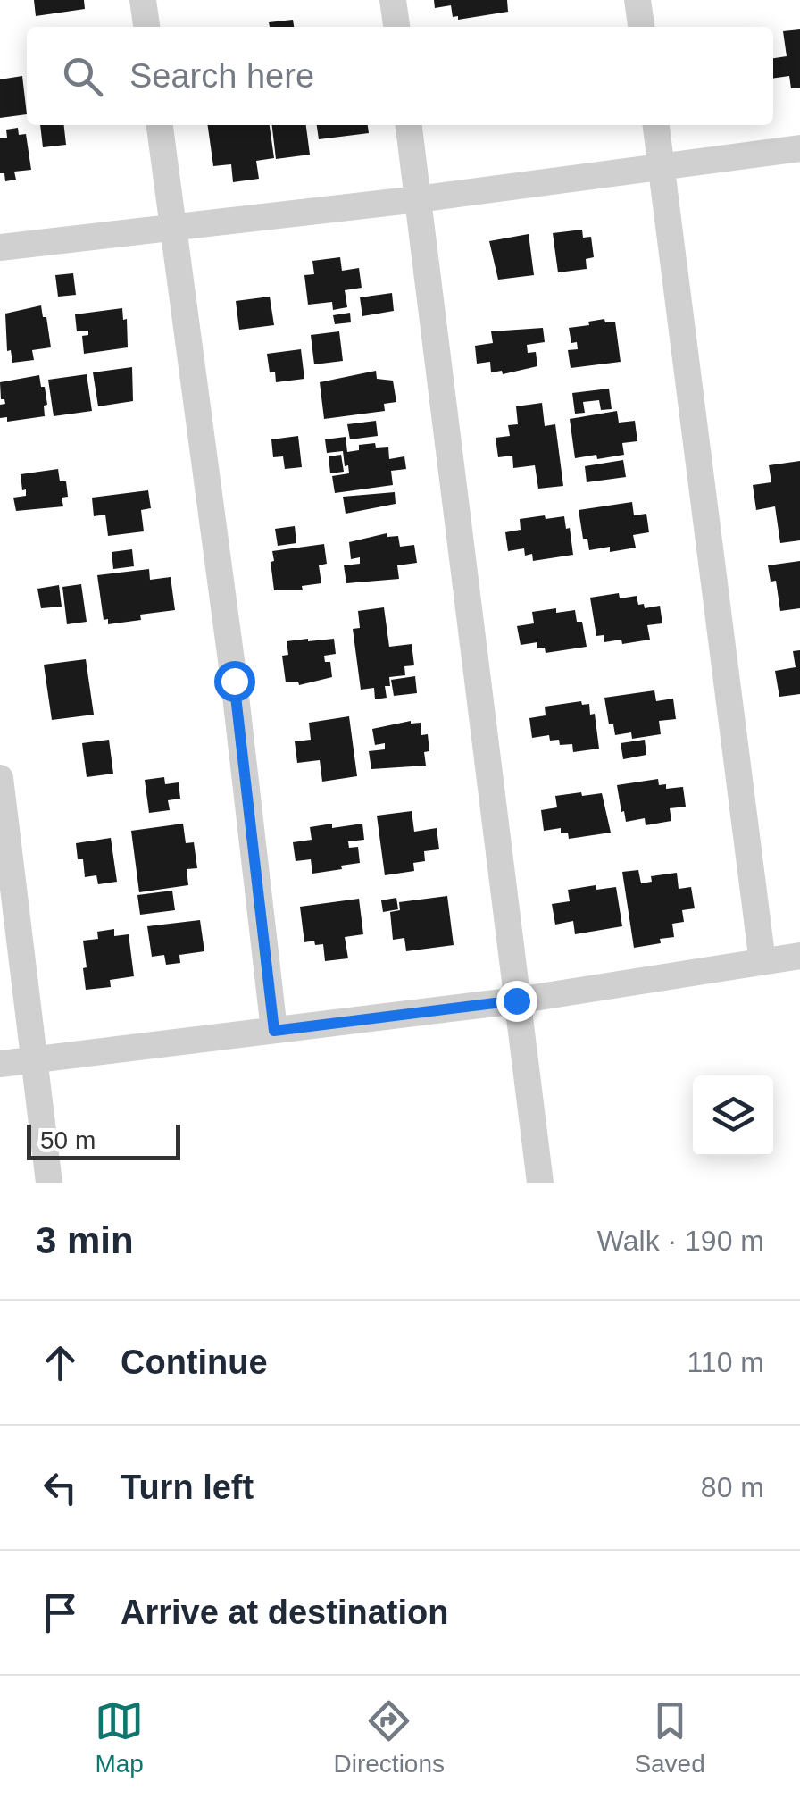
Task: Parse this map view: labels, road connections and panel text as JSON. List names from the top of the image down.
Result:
{
  "scale_bar": "50 m",
  "page": {
    "search": "Search here",
    "scale": "50 m",
    "heading": ["3 min", "Walk · 190 m"],
    "list": [
      ["Continue", "110 m"],
      ["Turn left", "80 m"],
      "Arrive at destination"
    ],
    "nav": ["Map", "Directions", "Saved"]
  }
}
